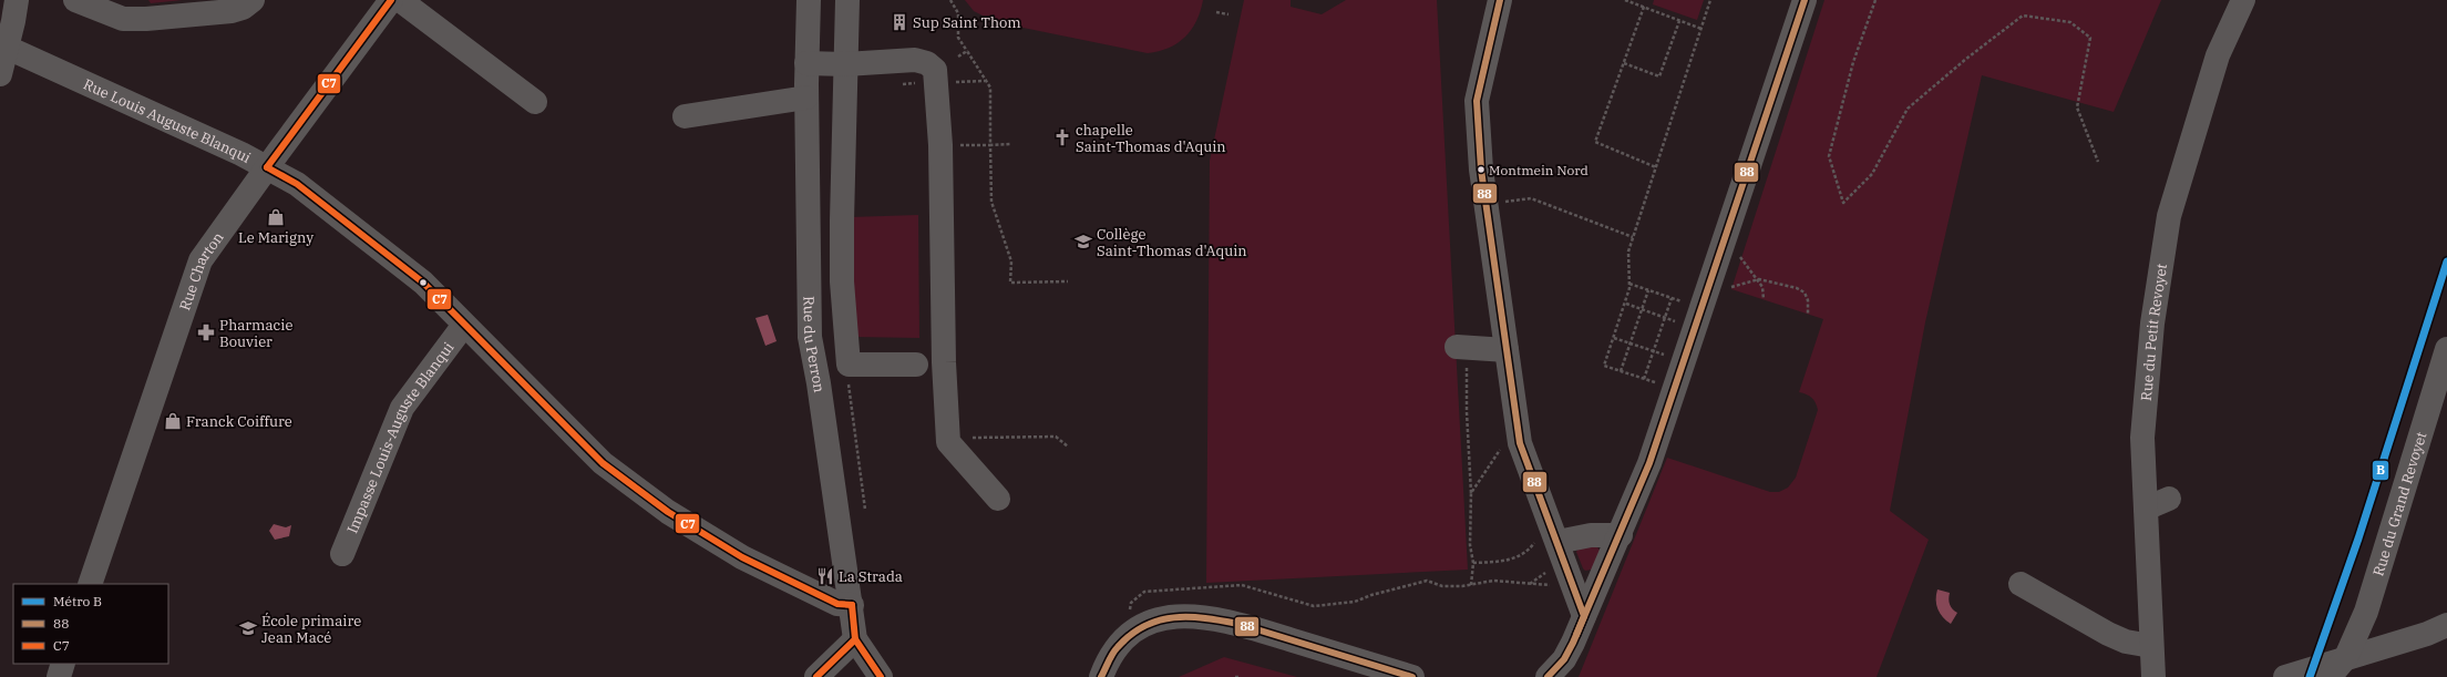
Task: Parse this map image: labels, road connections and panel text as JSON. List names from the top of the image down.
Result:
{
  "streets": {
    "street": [
      "Rue Louis Auguste Blanqui",
      "Rue Charton",
      "Rue du Petit Revoyet",
      "Rue du Perron",
      "Impasse Louis-Auguste Blanqui",
      "Rue du Grand Revoyet"
    ]
  },
  "crossings": [
    ["Rue Louis Auguste Blanqui", "Rue Charton"],
    ["Rue Louis Auguste Blanqui", "Rue du Perron"],
    ["Rue Louis Auguste Blanqui", "Impasse Louis-Auguste Blanqui"]
  ],
  "places": {
    "building": ["Sup Saint Thom"],
    "church": ["chapelle Saint-Thomas d'Aquin"],
    "other": ["Montmein Nord"],
    "shop": ["Le Marigny", "Franck Coiffure"],
    "school or university": ["Collège Saint-Thomas d'Aquin", "École primaire Jean Macé"],
    "pharmacy": ["Pharmacie Bouvier"],
    "restaurant": ["La Strada"]
  },
  "lines": ["transit line 88", "transit line C7", "metro line B"],
  "legend": ["Métro B", "88", "C7"]
}
